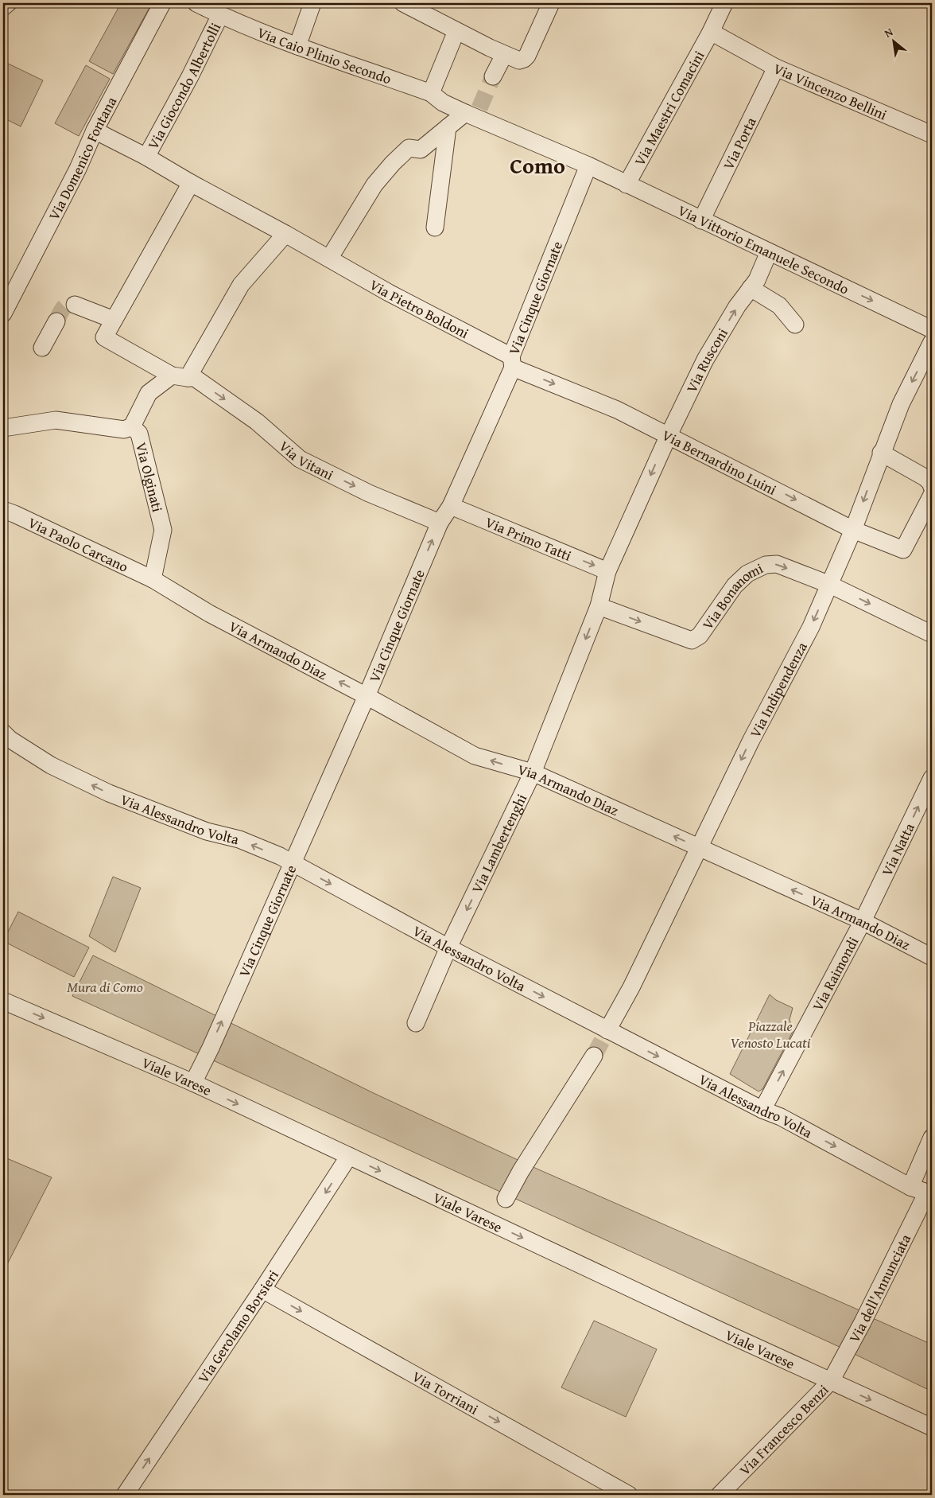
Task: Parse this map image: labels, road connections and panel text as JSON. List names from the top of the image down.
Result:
{
  "streets": {
    "street": [
      "Via Caio Plinio Secondo",
      "Via Giocondo Albertolli",
      "Via Vincenzo Bellini",
      "Via Maestri Comacini",
      "Via Porta",
      "Via Domenico Fontana",
      "Via Vittorio Emanuele Secondo",
      "Via Cinque Giornate",
      "Via Pietro Boldoni",
      "Via Rusconi",
      "Via Vitani",
      "Via Bernardino Luini",
      "Via Olginati",
      "Via Primo Tatti",
      "Via Paolo Carcano",
      "Via Bonanomi",
      "Via Armando Diaz",
      "Via Indipendenza",
      "Via Alessandro Volta",
      "Via Lambertenghi",
      "Via Natta",
      "Via Raimondi",
      "Viale Varese",
      "Via dell'Annunciata",
      "Via Gerolamo Borsieri",
      "Via Torriani",
      "Via Francesco Benzi"
    ]
  },
  "crossings": [
    ["Via Caio Plinio Secondo", "Via Giocondo Albertolli"],
    ["Via Caio Plinio Secondo", "Via Vittorio Emanuele Secondo"],
    ["Via Caio Plinio Secondo", "Via Cinque Giornate"],
    ["Via Giocondo Albertolli", "Via Pietro Boldoni"],
    ["Via Vincenzo Bellini", "Via Maestri Comacini"],
    ["Via Vincenzo Bellini", "Via Porta"],
    ["Via Maestri Comacini", "Via Vittorio Emanuele Secondo"],
    ["Via Porta", "Via Vittorio Emanuele Secondo"],
    ["Via Domenico Fontana", "Via Pietro Boldoni"],
    ["Via Vittorio Emanuele Secondo", "Via Cinque Giornate"],
    ["Via Vittorio Emanuele Secondo", "Via Rusconi"],
    ["Via Cinque Giornate", "Via Pietro Boldoni"],
    ["Via Cinque Giornate", "Via Vitani"],
    ["Via Cinque Giornate", "Via Bernardino Luini"],
    ["Via Cinque Giornate", "Via Primo Tatti"],
    ["Via Cinque Giornate", "Via Armando Diaz"],
    ["Via Cinque Giornate", "Via Alessandro Volta"],
    ["Via Cinque Giornate", "Viale Varese"],
    ["Via Pietro Boldoni", "Via Bernardino Luini"],
    ["Via Rusconi", "Via Bernardino Luini"],
    ["Via Rusconi", "Via Primo Tatti"],
    ["Via Rusconi", "Via Lambertenghi"],
    ["Via Bernardino Luini", "Via Indipendenza"],
    ["Via Olginati", "Via Paolo Carcano"],
    ["Via Primo Tatti", "Via Lambertenghi"],
    ["Via Paolo Carcano", "Via Armando Diaz"],
    ["Via Bonanomi", "Via Indipendenza"],
    ["Via Bonanomi", "Via Lambertenghi"],
    ["Via Armando Diaz", "Via Indipendenza"],
    ["Via Armando Diaz", "Via Lambertenghi"],
    ["Via Armando Diaz", "Via Natta"],
    ["Via Armando Diaz", "Via Raimondi"],
    ["Via Indipendenza", "Via Alessandro Volta"],
    ["Via Alessandro Volta", "Via Lambertenghi"],
    ["Via Alessandro Volta", "Via Raimondi"],
    ["Via Alessandro Volta", "Via dell'Annunciata"],
    ["Via Natta", "Via Raimondi"],
    ["Viale Varese", "Via dell'Annunciata"],
    ["Viale Varese", "Via Gerolamo Borsieri"],
    ["Viale Varese", "Via Francesco Benzi"],
    ["Via dell'Annunciata", "Via Francesco Benzi"],
    ["Via Gerolamo Borsieri", "Via Torriani"]
  ],
  "one_way": [
    "Via Cinque Giornate",
    "Via Vitani",
    "Via Bernardino Luini",
    "Via Primo Tatti",
    "Via Bonanomi",
    "Via Armando Diaz",
    "Via Indipendenza",
    "Via Lambertenghi",
    "Via Natta",
    "Via Raimondi",
    "Viale Varese",
    "Via Torriani"
  ],
  "districts": ["Como"],
  "parks": ["Mura di Como", "Piazzale Venosto Lucati"],
  "north": "top left"
}
